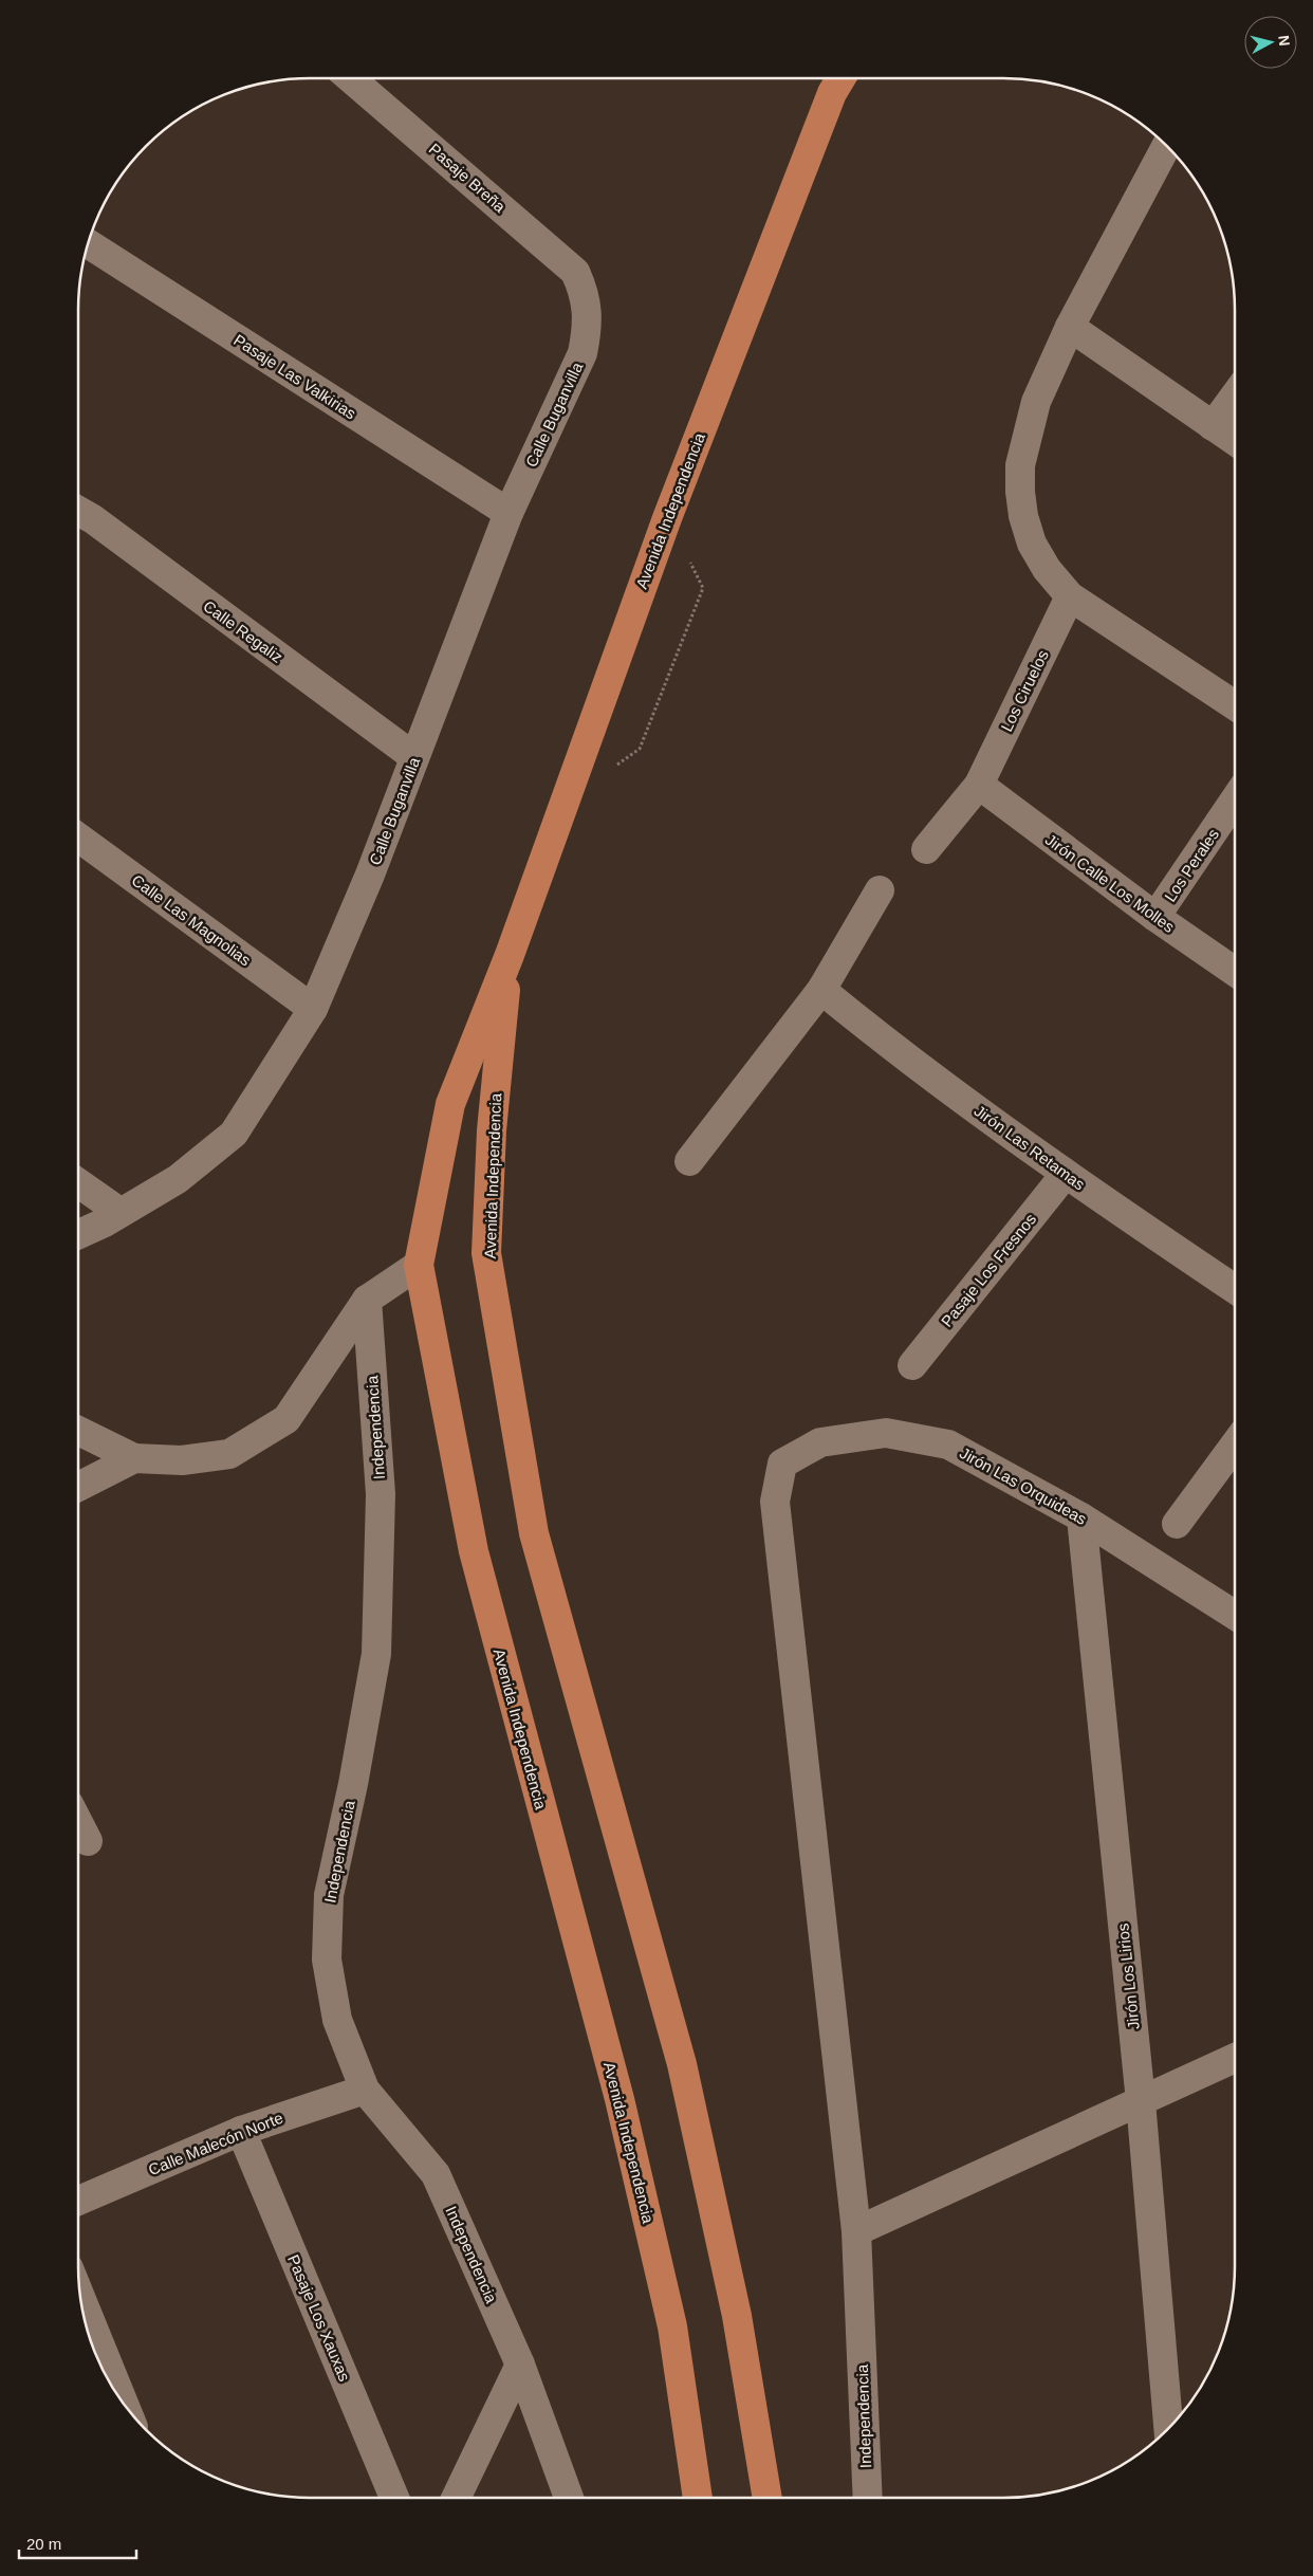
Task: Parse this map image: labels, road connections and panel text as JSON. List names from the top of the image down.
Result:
{
  "streets": {
    "main road": ["Avenida Independencia"],
    "street": [
      "Pasaje Breña",
      "Pasaje Las Valkirias",
      "Calle Buganvilla",
      "Calle Regaliz",
      "Los Ciruelos",
      "Los Perales",
      "Jirón Calle Los Molles",
      "Calle Las Magnolias",
      "Jirón Las Retamas",
      "Pasaje Los Fresnos",
      "Independencia",
      "Jirón Las Orquideas",
      "Jirón Los Lirios",
      "Calle Malecón Norte",
      "Pasaje Los Xauxas"
    ]
  },
  "crossings": [
    ["Pasaje Breña", "Calle Buganvilla"],
    ["Pasaje Las Valkirias", "Calle Buganvilla"],
    ["Calle Buganvilla", "Calle Regaliz"],
    ["Calle Buganvilla", "Calle Las Magnolias"],
    ["Los Ciruelos", "Jirón Calle Los Molles"],
    ["Los Perales", "Jirón Calle Los Molles"],
    ["Jirón Las Retamas", "Pasaje Los Fresnos"],
    ["Independencia", "Jirón Las Orquideas"],
    ["Independencia", "Calle Malecón Norte"],
    ["Jirón Las Orquideas", "Jirón Los Lirios"],
    ["Calle Malecón Norte", "Pasaje Los Xauxas"]
  ],
  "scale_bar": "20 m",
  "north": "right"
}
